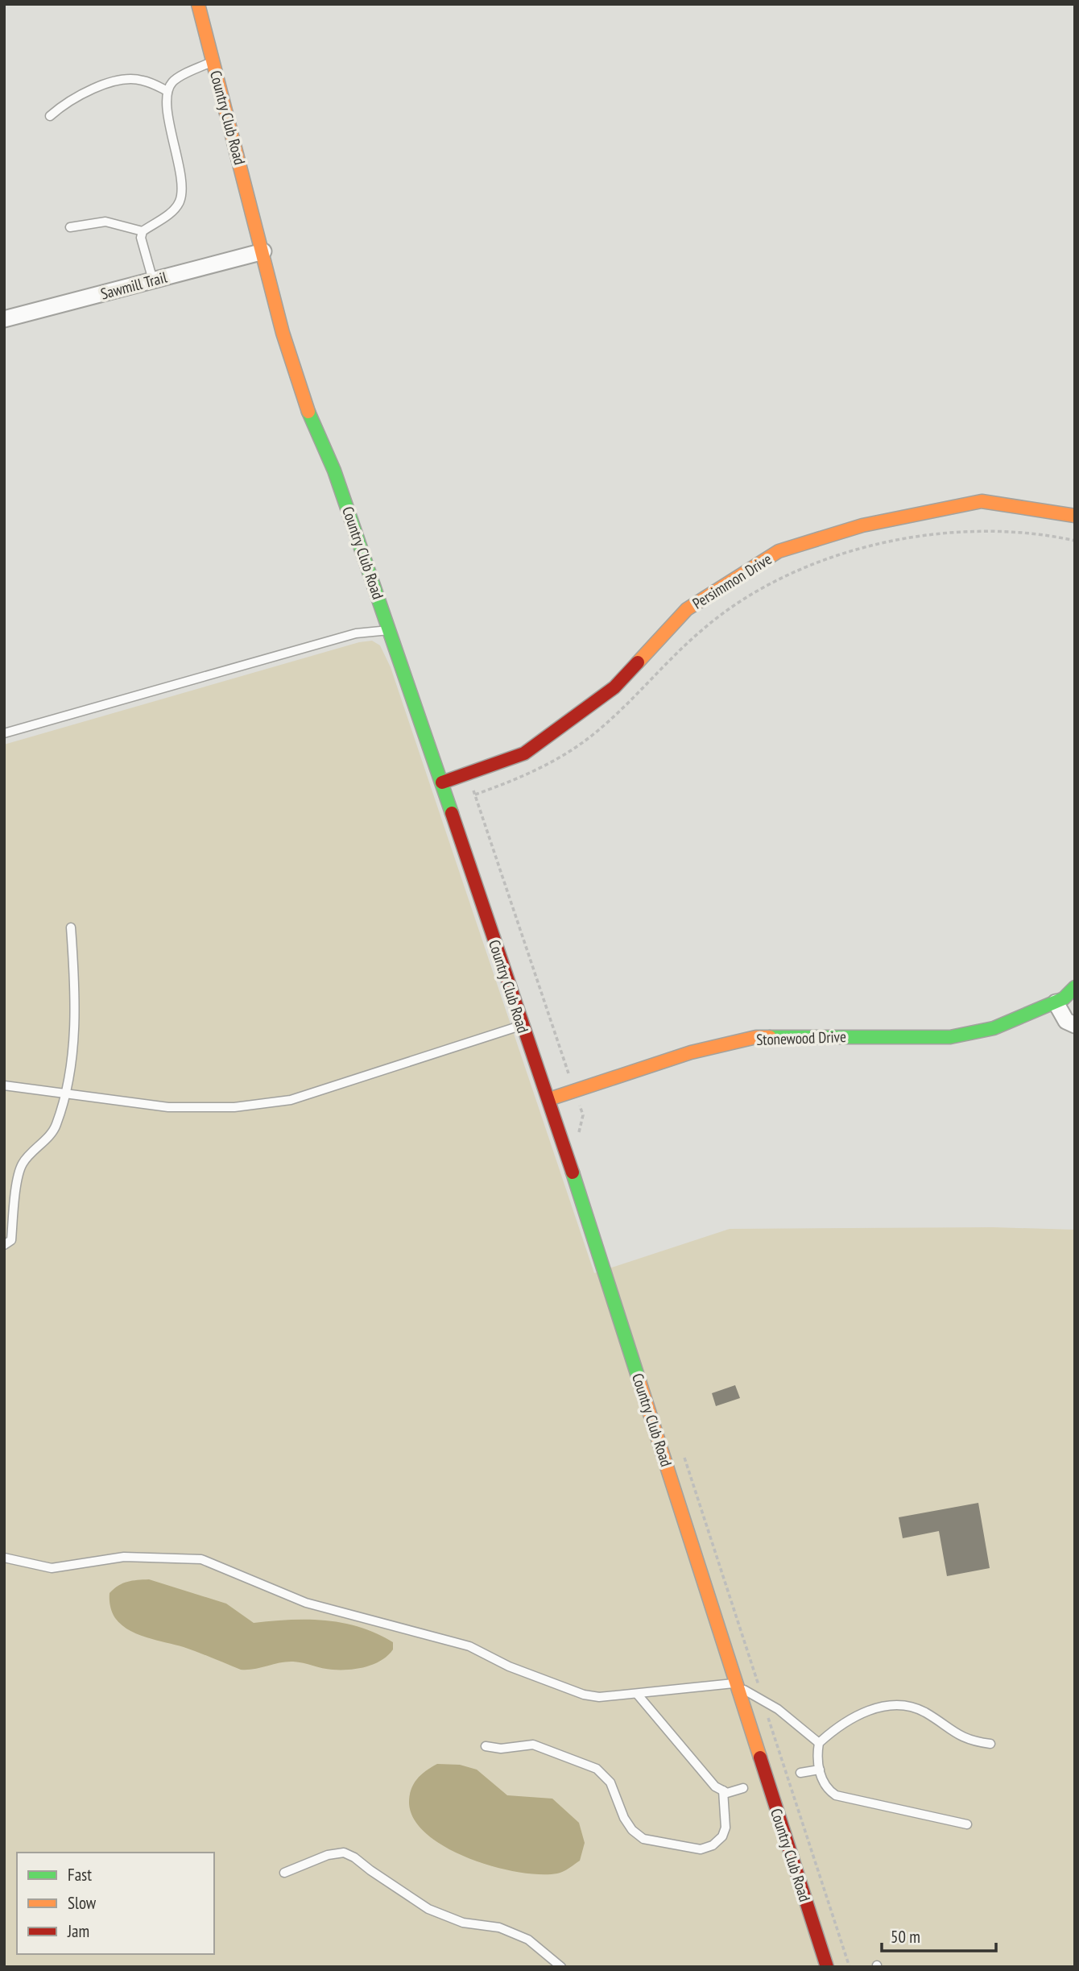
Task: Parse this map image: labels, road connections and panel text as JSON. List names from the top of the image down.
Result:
{
  "streets": {
    "street": [
      "Country Club Road",
      "Sawmill Trail",
      "Persimmon Drive",
      "Stonewood Drive"
    ]
  },
  "crossings": [
    ["Country Club Road", "Sawmill Trail"],
    ["Country Club Road", "Persimmon Drive"],
    ["Country Club Road", "Stonewood Drive"]
  ],
  "legend": ["Fast", "Slow", "Jam"],
  "scale_bar": "50 m"
}
